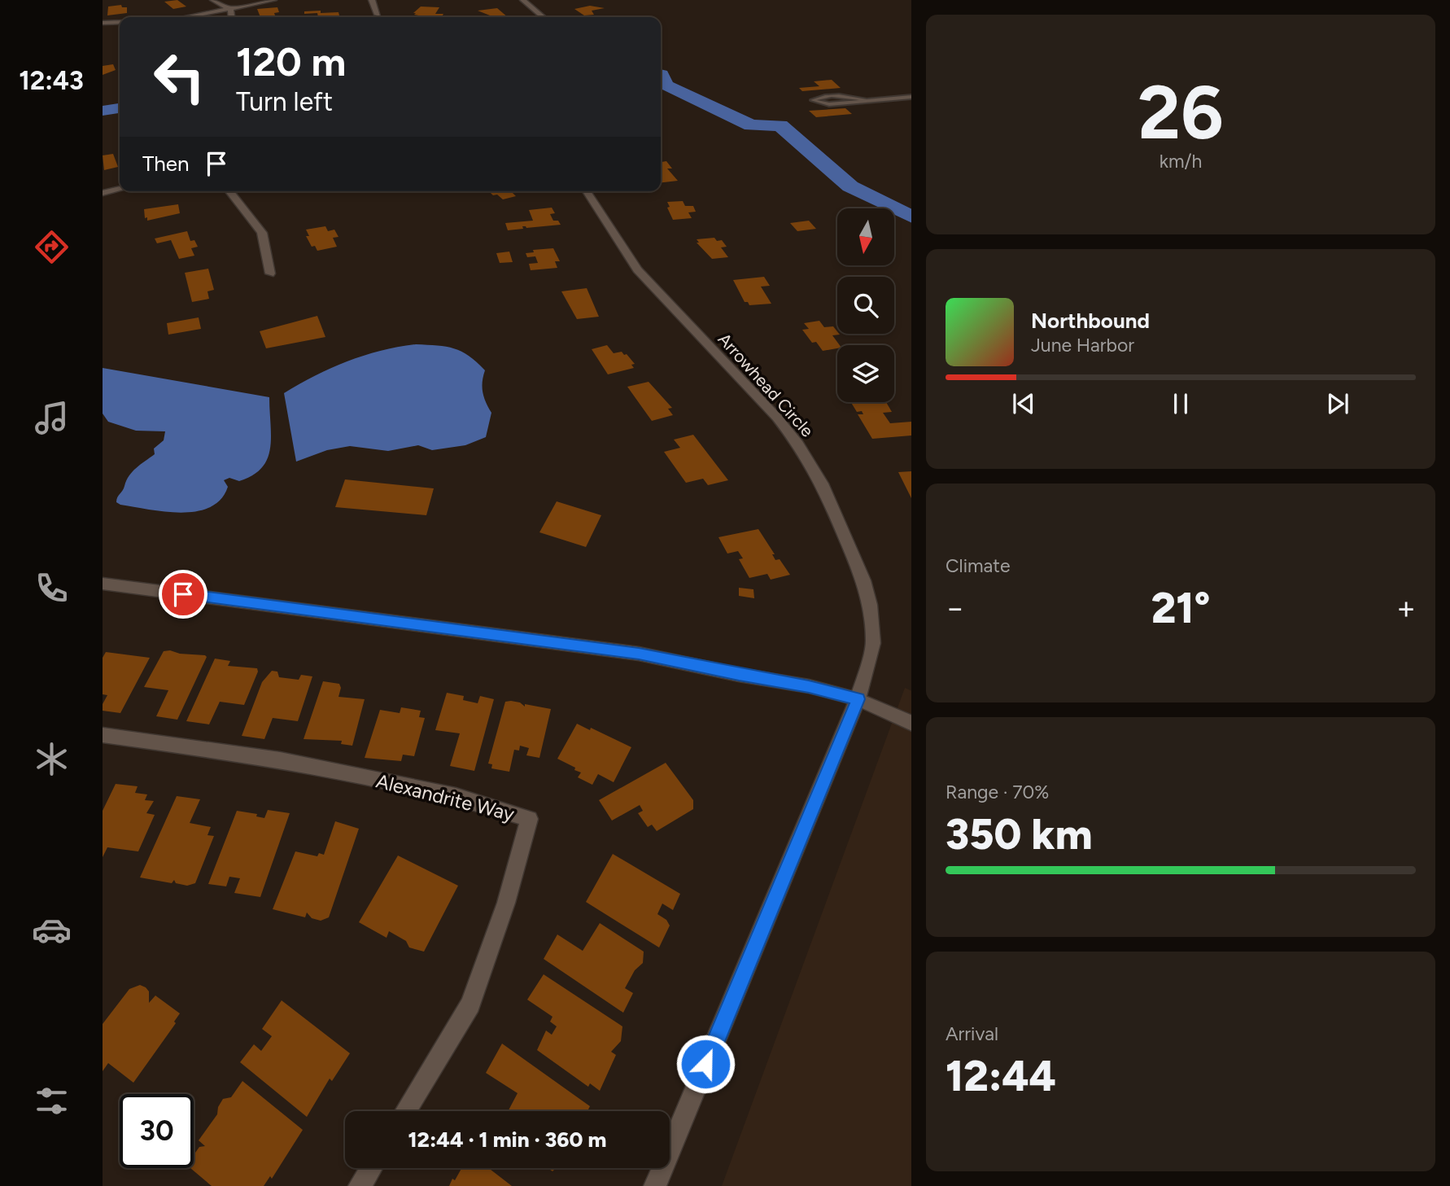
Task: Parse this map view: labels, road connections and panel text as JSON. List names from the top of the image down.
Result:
{
  "streets": {
    "street": ["Arrowhead Circle", "Alexandrite Way"]
  },
  "north": "bottom",
  "page": {
    "tabs": "12:43",
    "tile": [
      ["26", "km/h"],
      "Climate",
      ["Range · 70%", "350 km"],
      ["Arrival", "12:44"]
    ],
    "turn": ["120 m", "Turn left"],
    "then": "Then",
    "song": ["Northbound", "June Harbor"],
    "heat": ["−", "21°", "+"],
    "limit": "30",
    "trip": "12:44 · 1 min · 360 m"
  }
}
